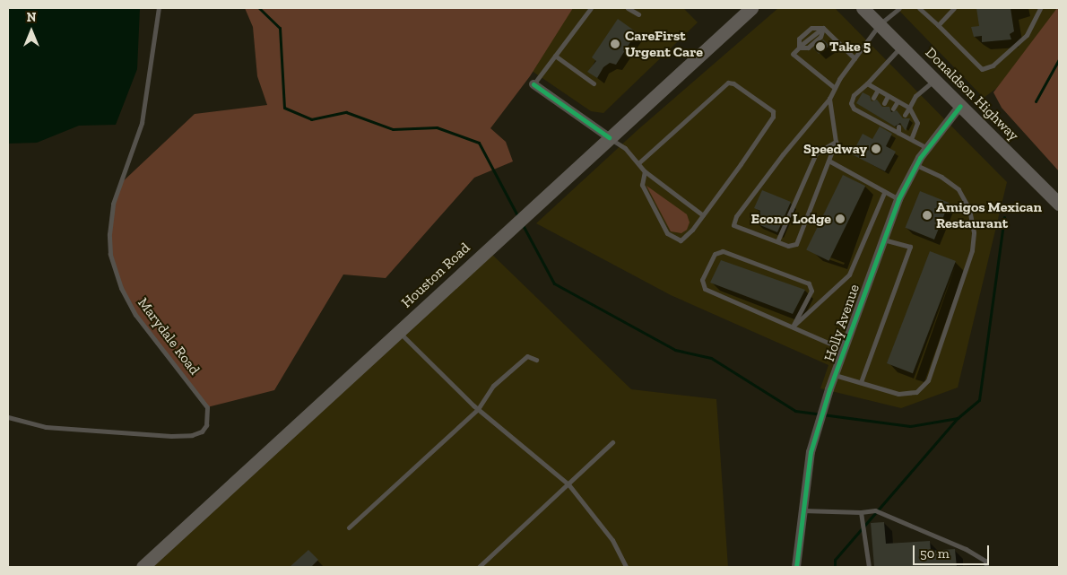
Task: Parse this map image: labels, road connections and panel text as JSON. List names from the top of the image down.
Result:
{
  "streets": {
    "main road": ["Donaldson Highway", "Houston Road"],
    "street": ["Holly Avenue"],
    "lane": ["Marydale Road"]
  },
  "crossings": [
    ["Donaldson Highway", "Holly Avenue"]
  ],
  "places": [
    "CareFirst Urgent Care",
    "Take 5",
    "Speedway",
    "Amigos Mexican Restaurant",
    "Econo Lodge"
  ],
  "scale_bar": "50 m",
  "north": "top"
}
